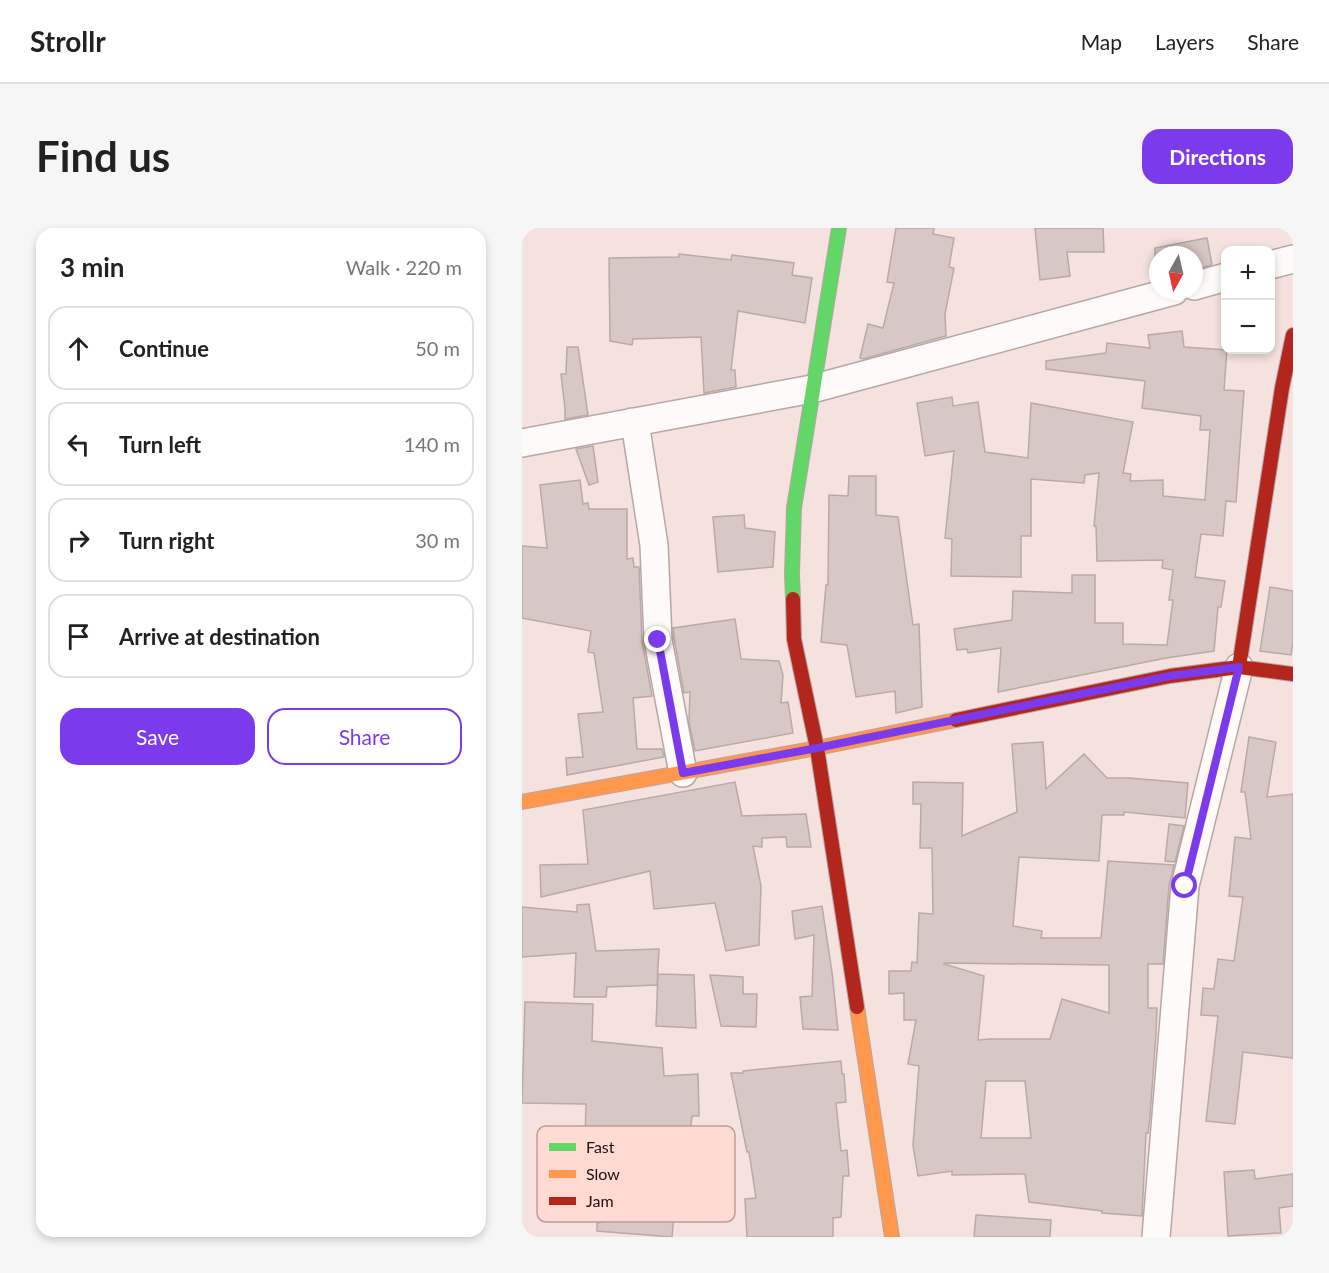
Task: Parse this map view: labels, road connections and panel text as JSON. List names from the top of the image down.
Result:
{
  "legend": ["Fast", "Slow", "Jam"],
  "north": "bottom",
  "page": {
    "header": "Strollr",
    "nav": ["Map", "Layers", "Share"],
    "buttons": [
      "Directions",
      ["Save", "Share"]
    ],
    "title": "Find us",
    "heading": ["3 min", "Walk · 220 m"],
    "map_buttons": ["+", "−"],
    "list": [
      ["Continue", "50 m"],
      ["Turn left", "140 m"],
      ["Turn right", "30 m"],
      "Arrive at destination"
    ]
  }
}
